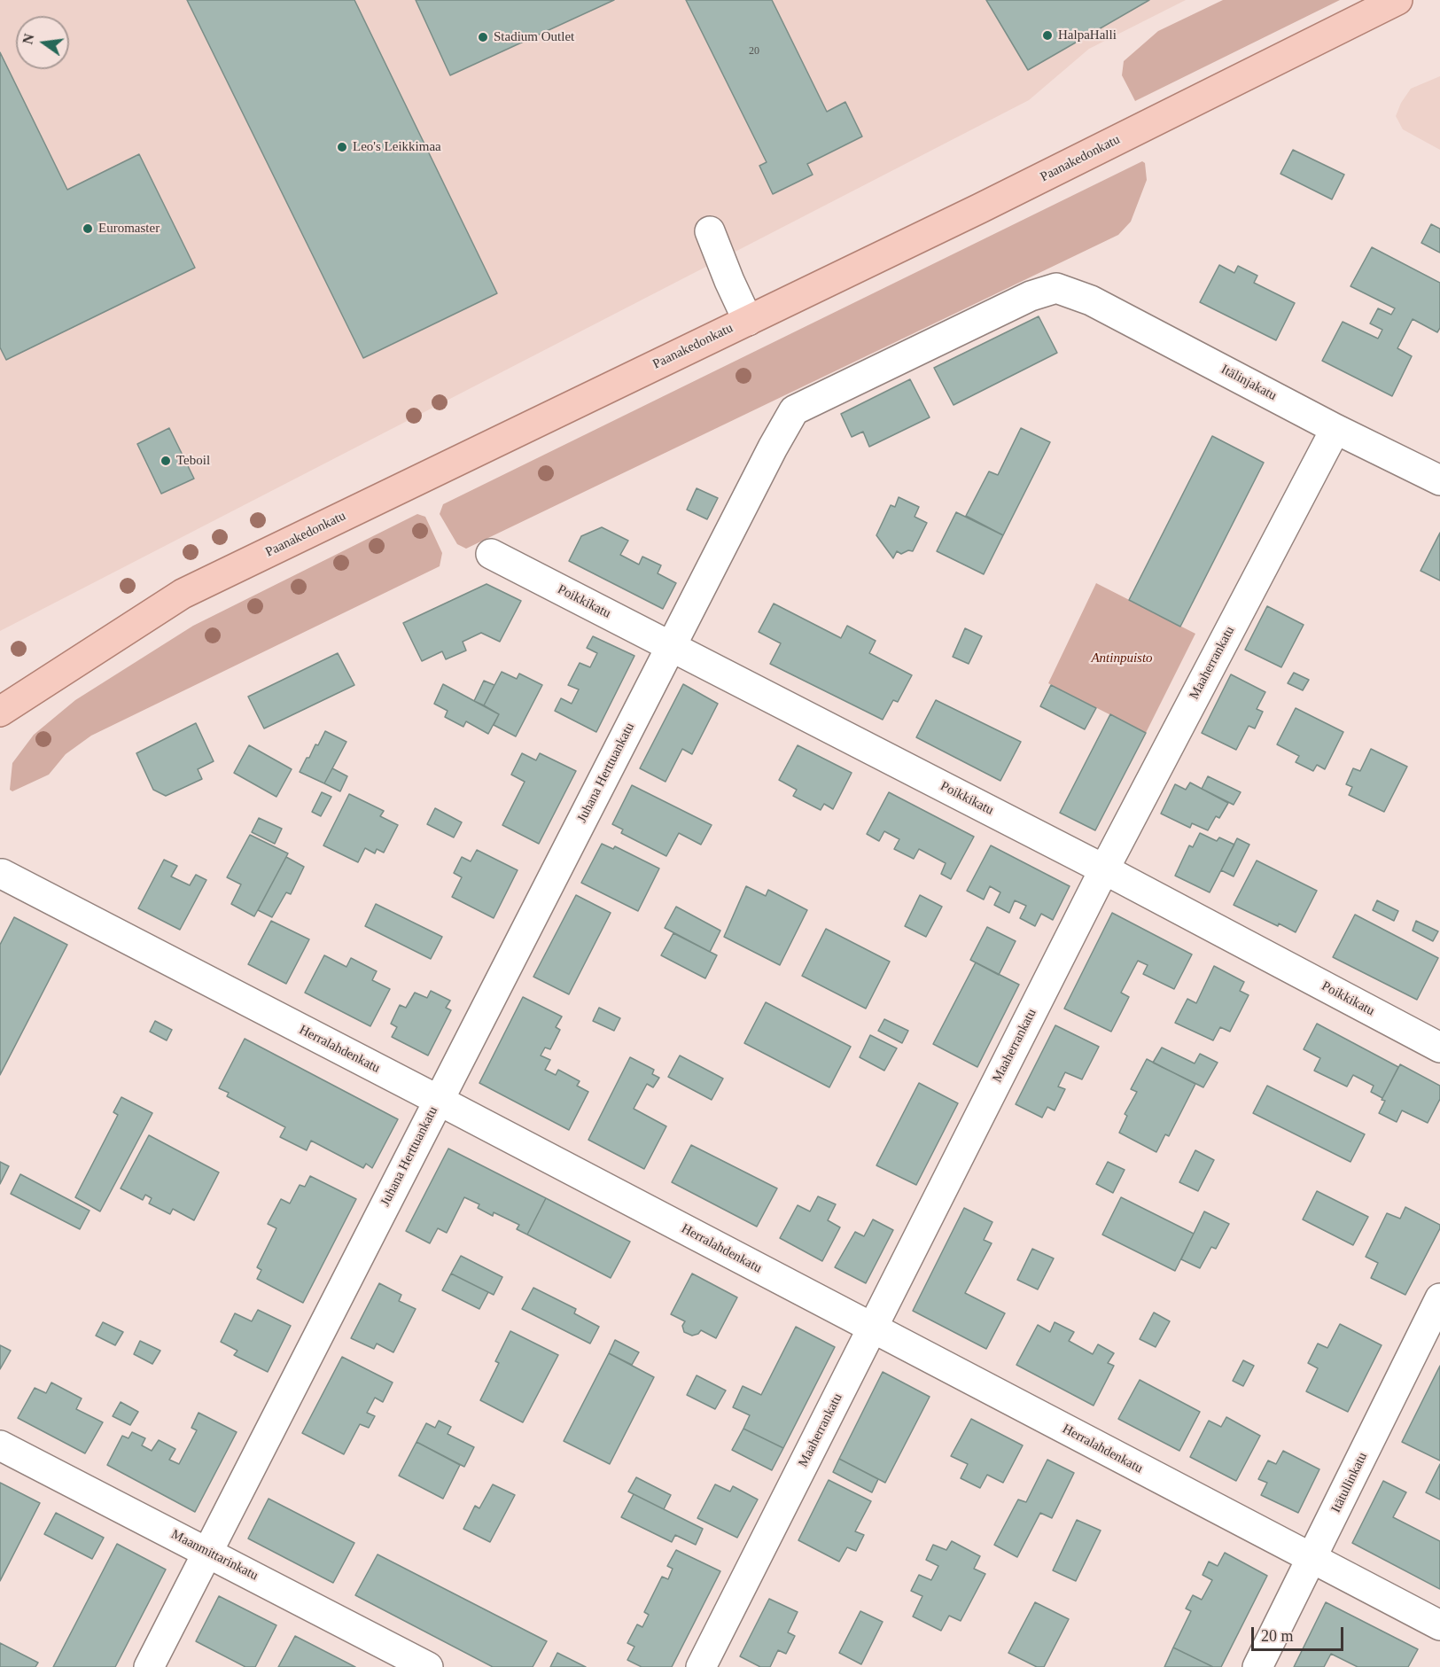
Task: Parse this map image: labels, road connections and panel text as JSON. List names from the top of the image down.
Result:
{
  "streets": {
    "main road": ["Paanakedonkatu"],
    "street": [
      "Itälinjakatu",
      "Poikkikatu",
      "Maaherrankatu",
      "Juhana Herttuankatu",
      "Herralahdenkatu",
      "Itätullinkatu",
      "Maanmittarinkatu"
    ]
  },
  "crossings": [
    ["Itälinjakatu", "Poikkikatu"],
    ["Itälinjakatu", "Maaherrankatu"],
    ["Itälinjakatu", "Juhana Herttuankatu"],
    ["Poikkikatu", "Maaherrankatu"],
    ["Poikkikatu", "Juhana Herttuankatu"],
    ["Maaherrankatu", "Herralahdenkatu"],
    ["Juhana Herttuankatu", "Herralahdenkatu"],
    ["Juhana Herttuankatu", "Maanmittarinkatu"],
    ["Herralahdenkatu", "Itätullinkatu"]
  ],
  "parks": ["Antinpuisto"],
  "places": [
    "HalpaHalli",
    "Stadium Outlet",
    "Leo's Leikkimaa",
    "Euromaster",
    "Teboil"
  ],
  "house_numbers": ["20"],
  "scale_bar": "20 m",
  "north": "left"
}
